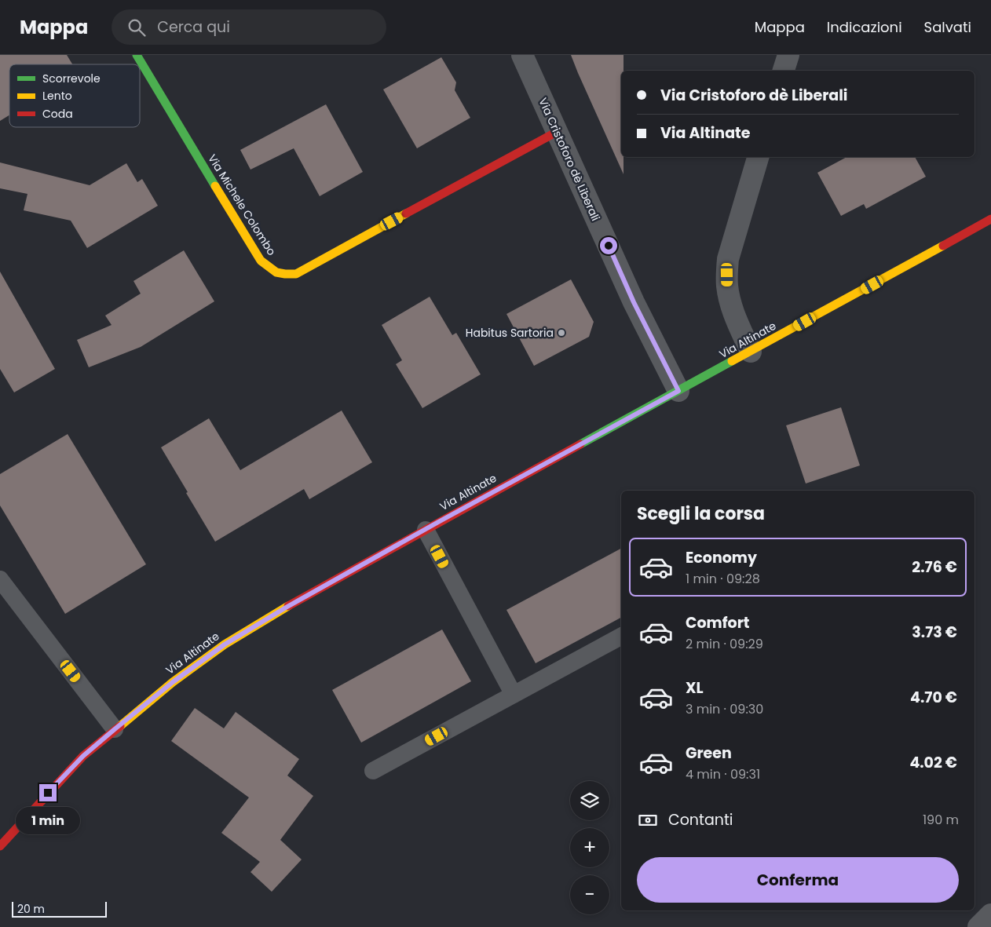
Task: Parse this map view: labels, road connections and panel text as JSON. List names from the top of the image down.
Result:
{
  "streets": {
    "street": ["Via Cristoforo dè Liberali", "Via Michele Colombo", "Via Altinate"]
  },
  "crossings": [
    ["Via Cristoforo dè Liberali", "Via Michele Colombo"],
    ["Via Cristoforo dè Liberali", "Via Altinate"]
  ],
  "places": ["Habitus Sartoria"],
  "legend": ["Scorrevole", "Lento", "Coda"],
  "scale_bar": "20 m",
  "page": {
    "header": "Mappa",
    "search": "Cerca qui",
    "nav": ["Mappa", "Indicazioni", "Salvati"],
    "banner": ["Via Cristoforo dè Liberali", "Via Altinate"],
    "heading": "Scegli la corsa",
    "list": [
      {
        "name": "Economy",
        "note": "1 min · 09:28",
        "value": "2.76 €"
      },
      {
        "name": "Comfort",
        "note": "2 min · 09:29",
        "value": "3.73 €"
      },
      {
        "name": "XL",
        "note": "3 min · 09:30",
        "value": "4.70 €"
      },
      {
        "name": "Green",
        "note": "4 min · 09:31",
        "value": "4.02 €"
      }
    ],
    "map_buttons": ["+", "−"],
    "pay": ["Contanti", "190 m"],
    "bubble": "1 min",
    "buttons": "Conferma",
    "scale": "20 m"
  }
}
